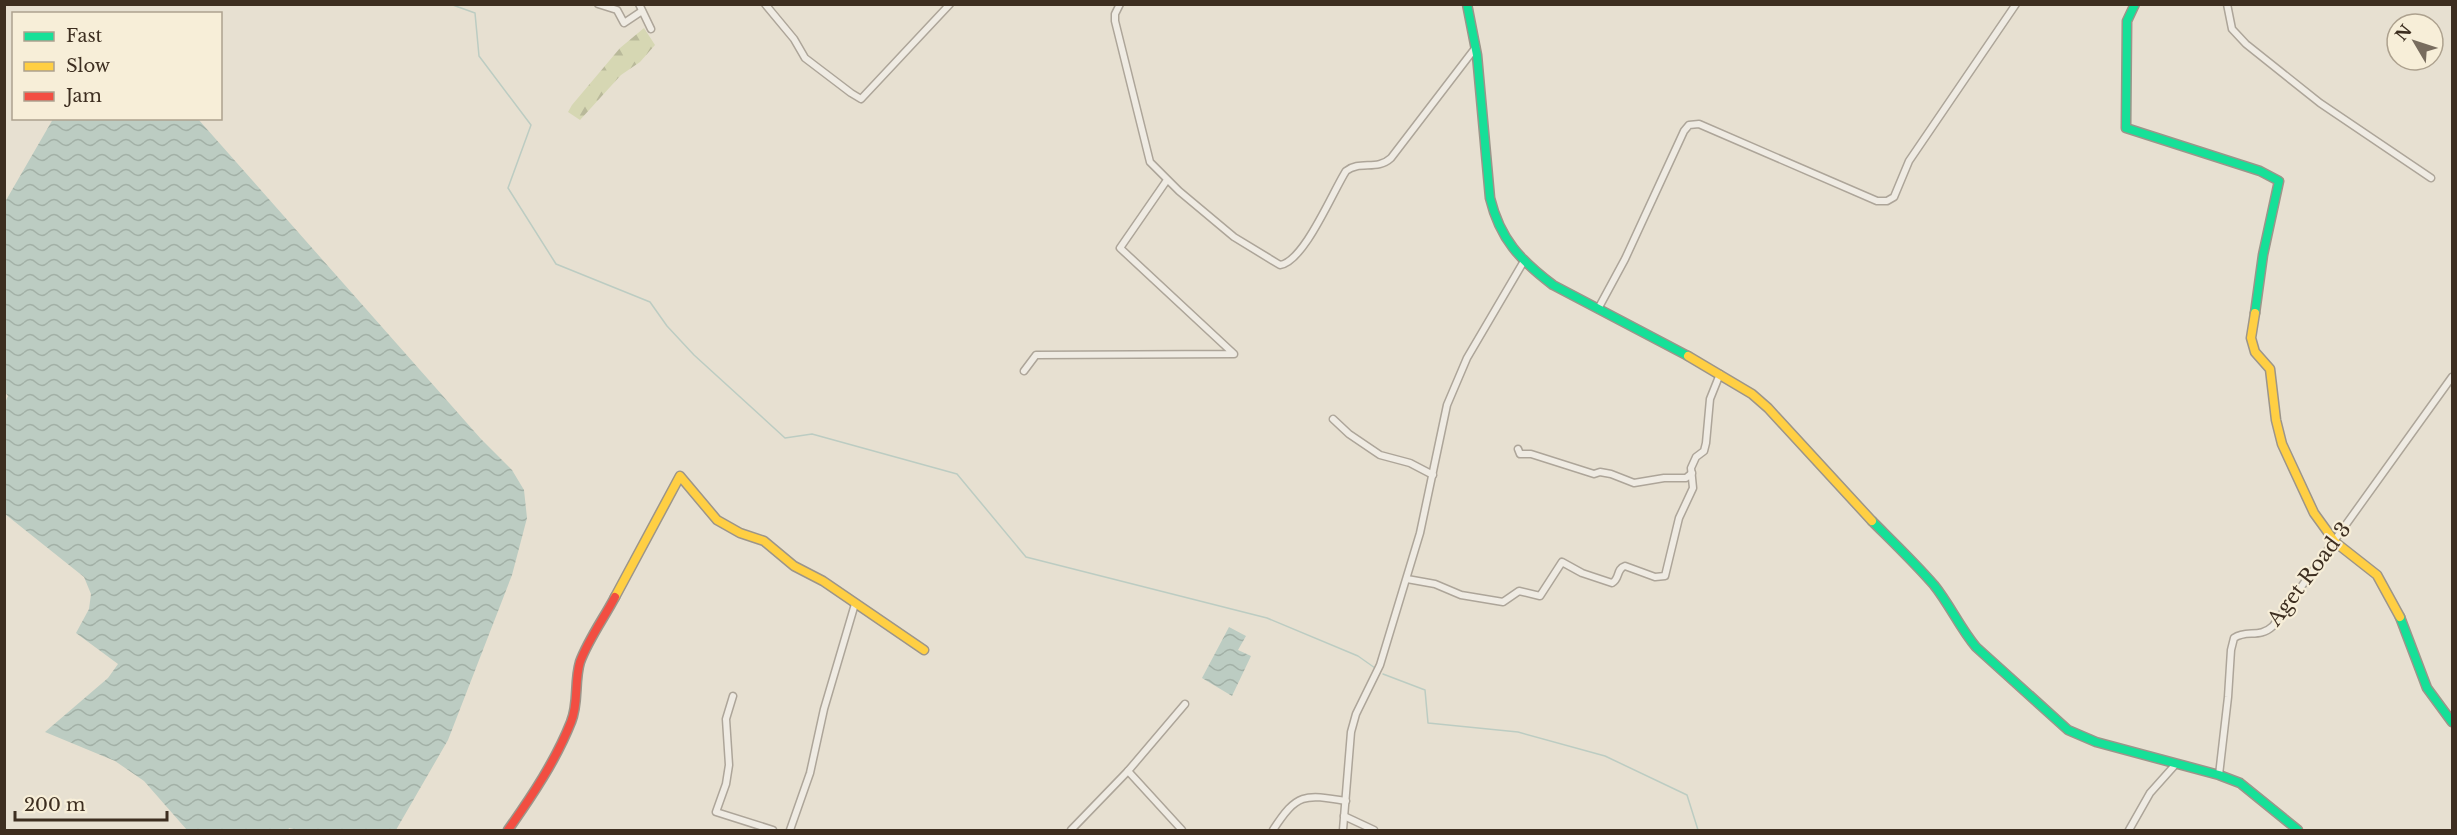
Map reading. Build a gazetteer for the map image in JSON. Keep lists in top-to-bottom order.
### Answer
{
  "streets": {
    "street": ["Aget Road 3"]
  },
  "legend": ["Fast", "Slow", "Jam"],
  "scale_bar": "200 m",
  "north": "top left"
}
